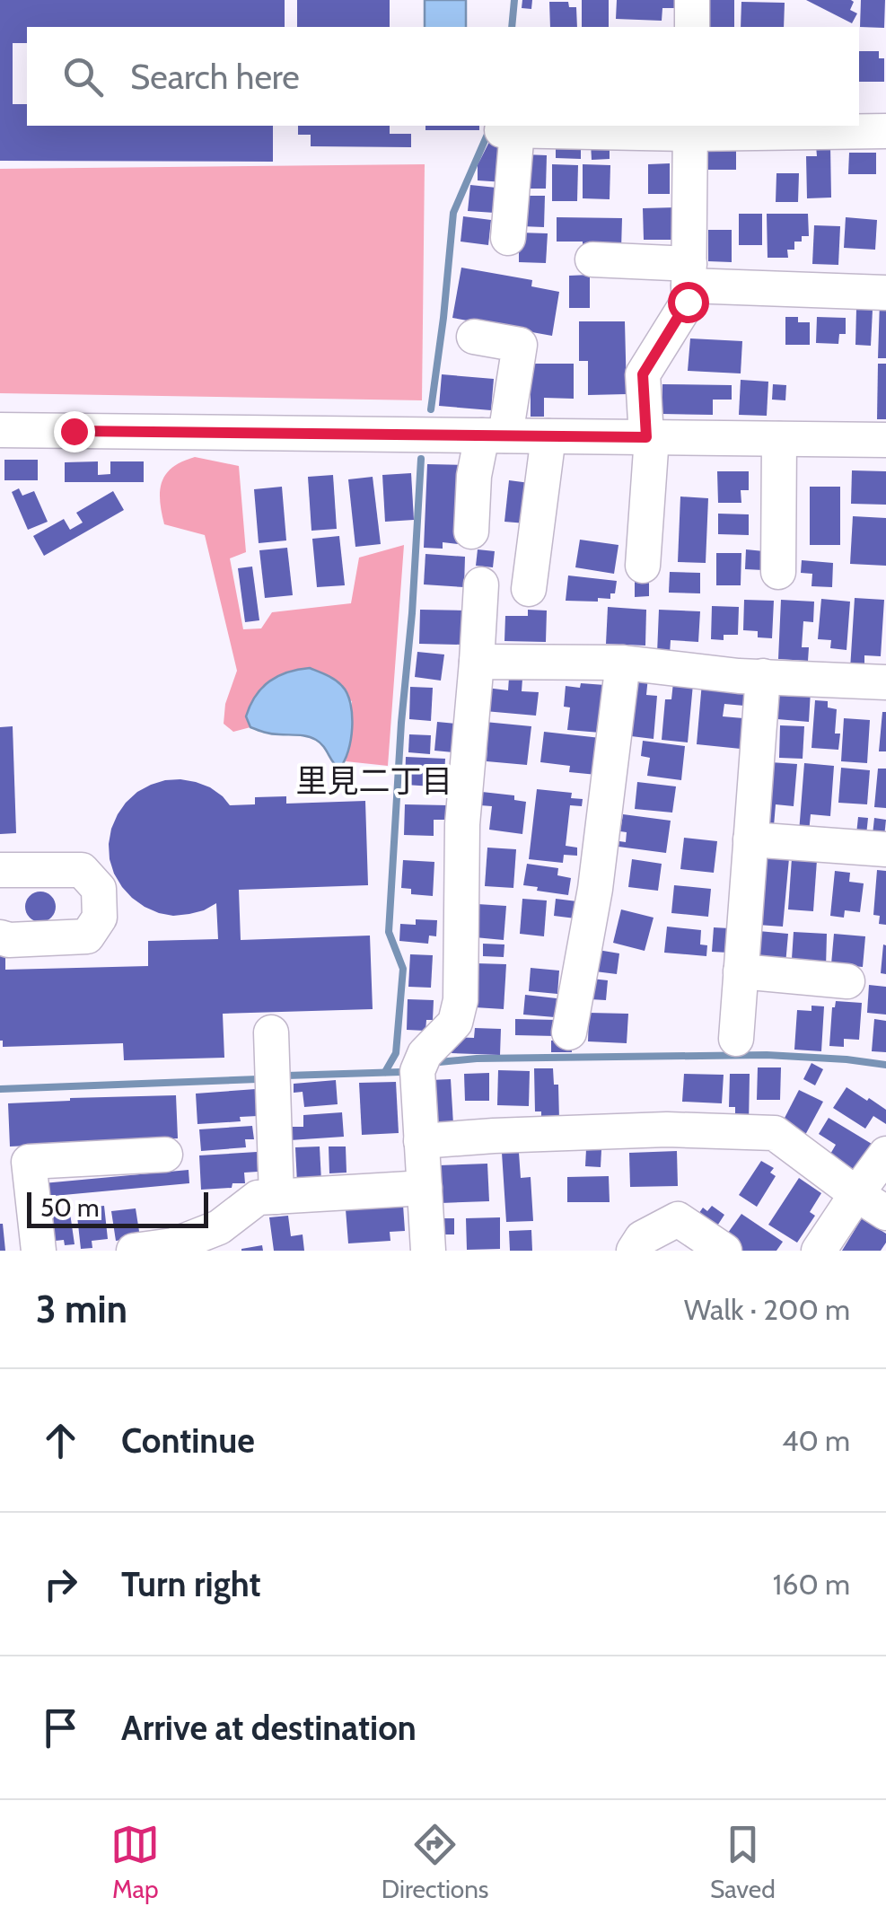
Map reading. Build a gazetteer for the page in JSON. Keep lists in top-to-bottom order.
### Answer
{
  "districts": ["里見二丁目"],
  "scale_bar": "50 m",
  "page": {
    "search": "Search here",
    "scale": "50 m",
    "heading": ["3 min", "Walk · 200 m"],
    "list": [
      ["Continue", "40 m"],
      ["Turn right", "160 m"],
      "Arrive at destination"
    ],
    "nav": ["Map", "Directions", "Saved"]
  }
}
